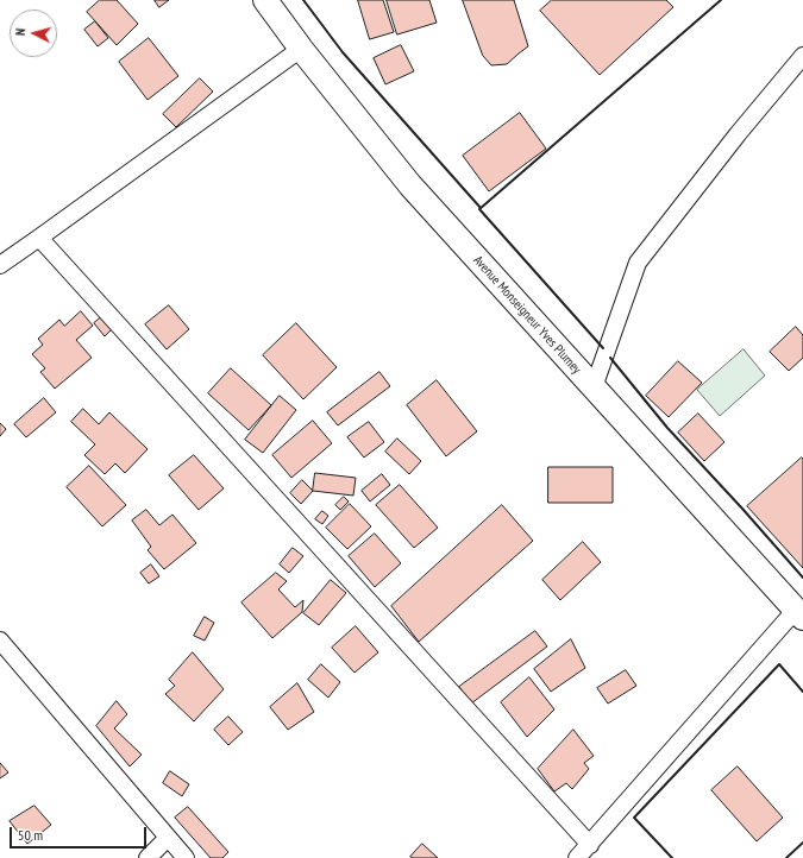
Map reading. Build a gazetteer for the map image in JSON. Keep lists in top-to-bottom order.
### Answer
{
  "streets": {
    "main road": ["Avenue Monseigneur Yves Plumey"]
  },
  "scale_bar": "50 m",
  "north": "left"
}
